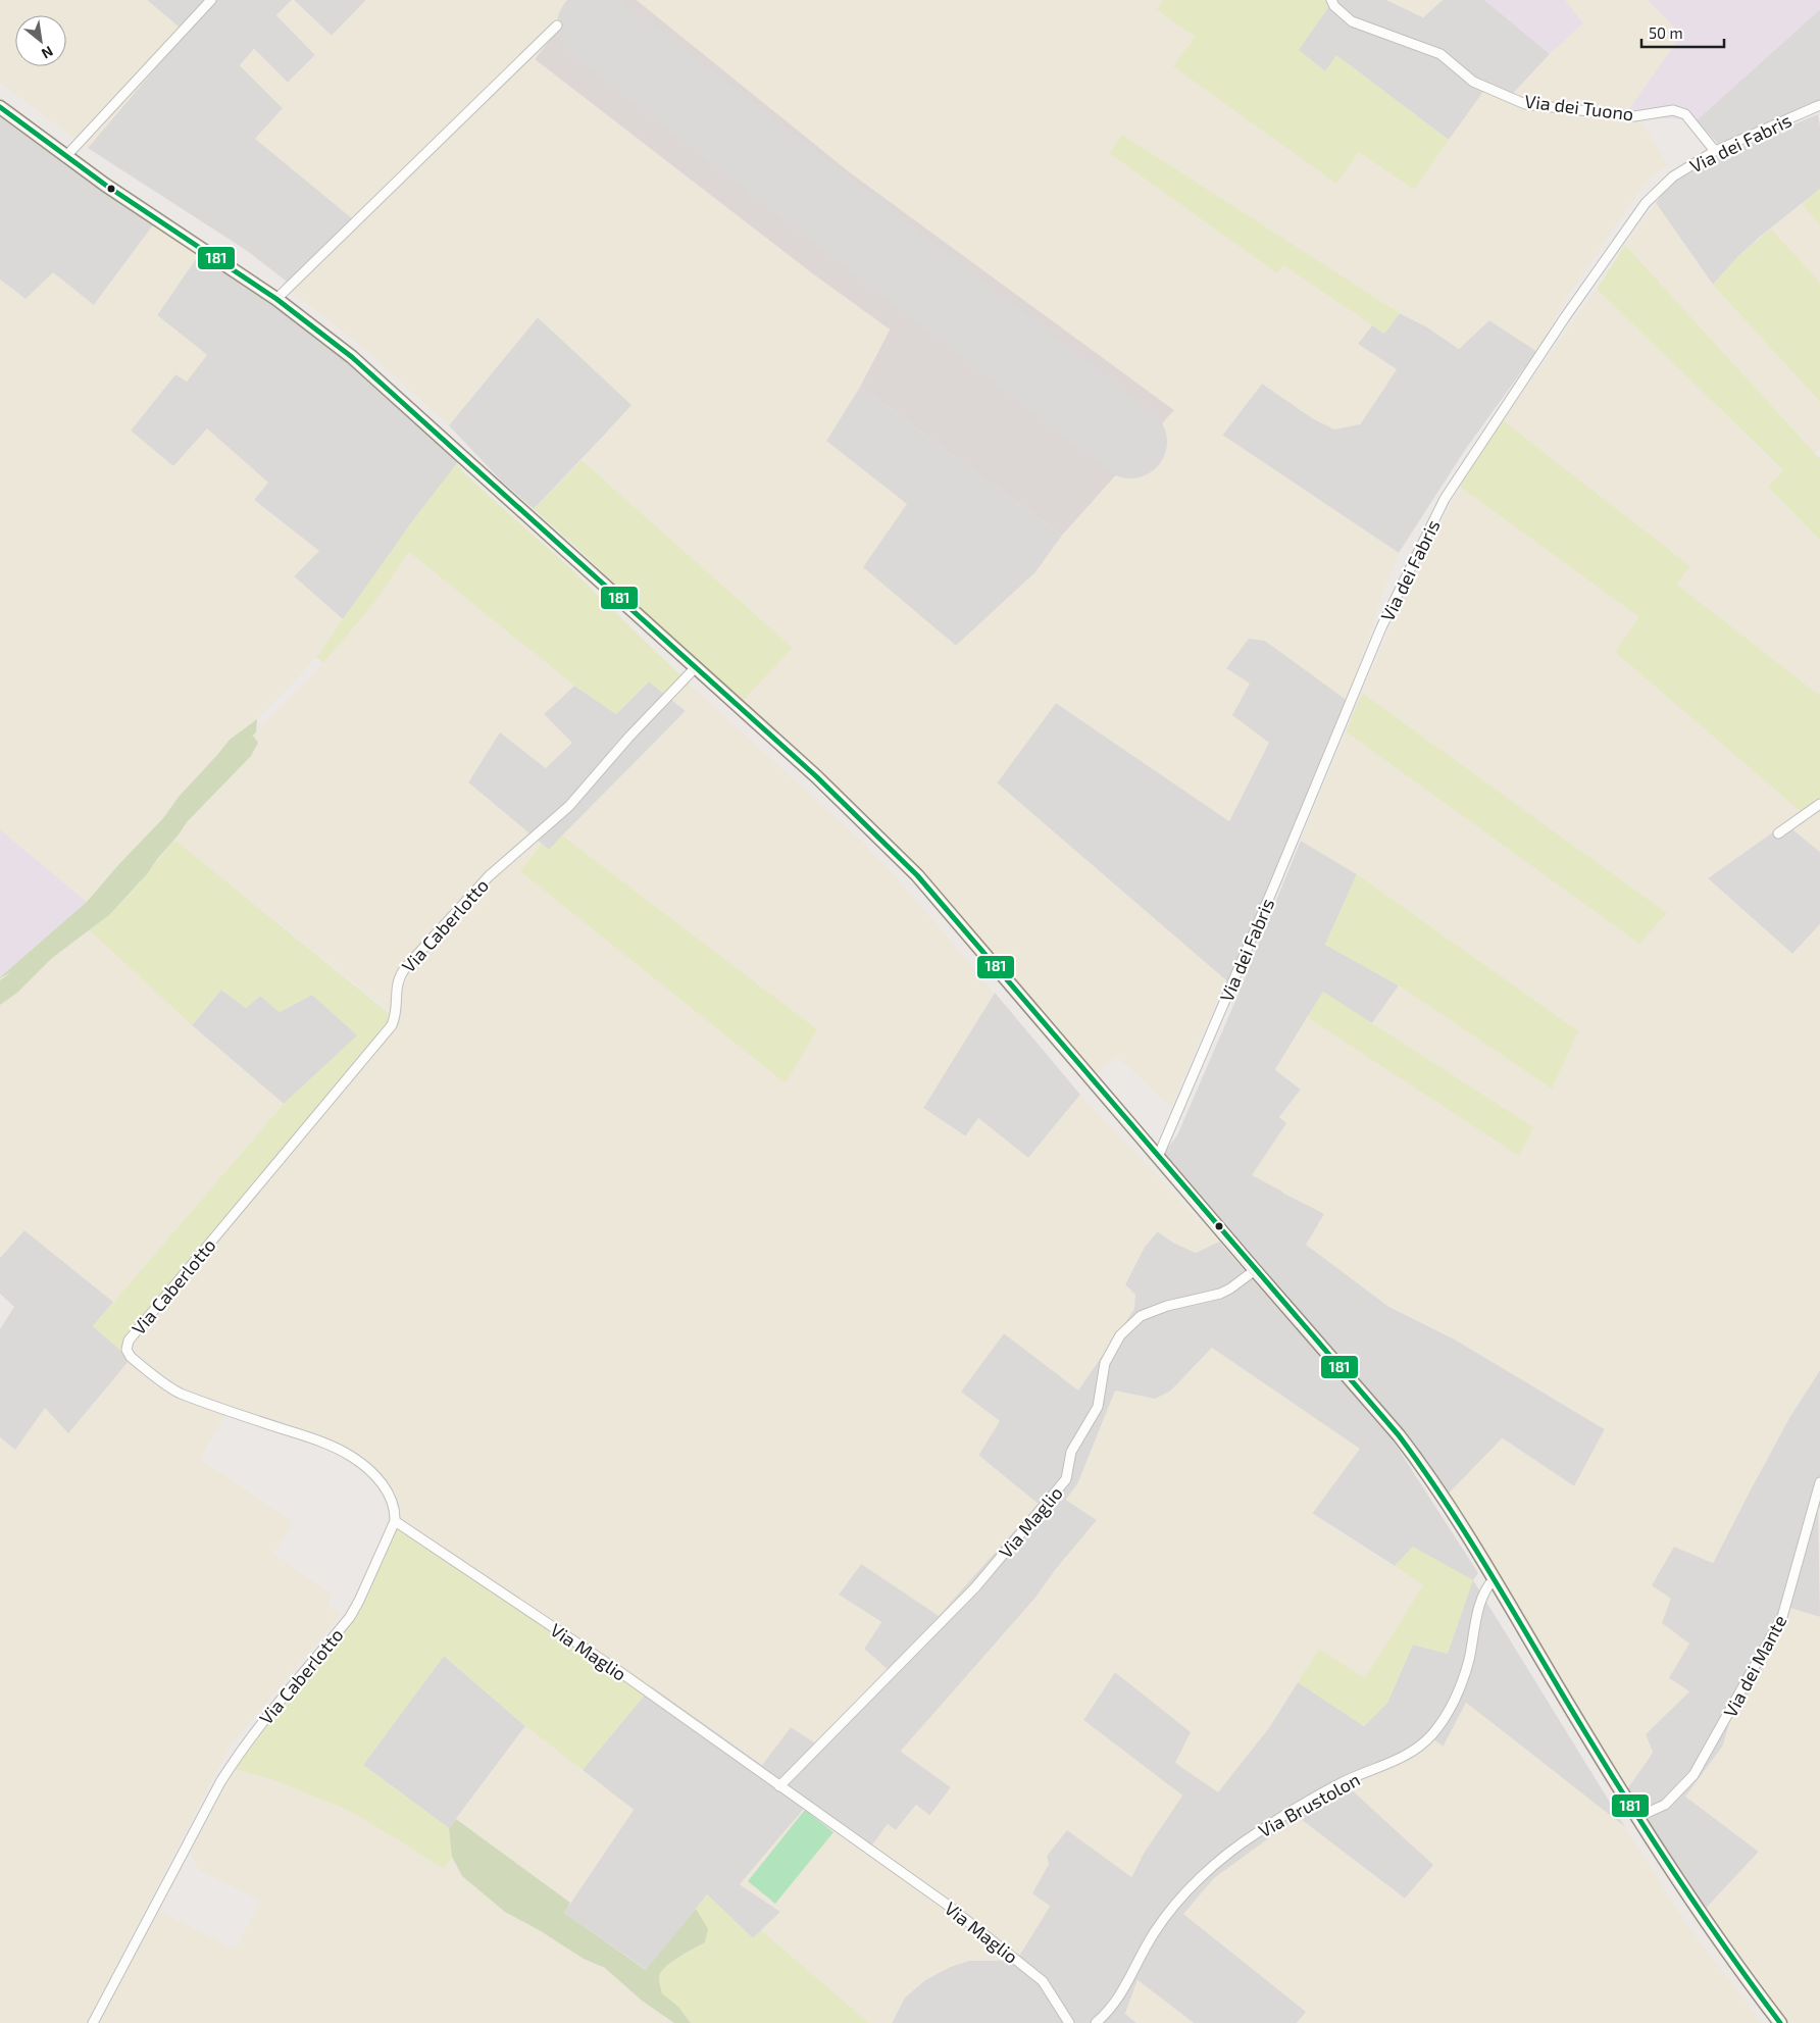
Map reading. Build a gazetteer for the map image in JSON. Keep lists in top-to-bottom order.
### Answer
{
  "streets": {
    "street": [
      "Via dei Tuono",
      "Via dei Fabris",
      "Via Caberlotto",
      "Via Maglio",
      "Via dei Mante",
      "Via Brustolon"
    ]
  },
  "crossings": [
    ["Via dei Tuono", "Via dei Fabris"],
    ["Via Caberlotto", "Via Maglio"]
  ],
  "lines": ["transit line 181"],
  "scale_bar": "50 m",
  "north": "bottom right"
}
